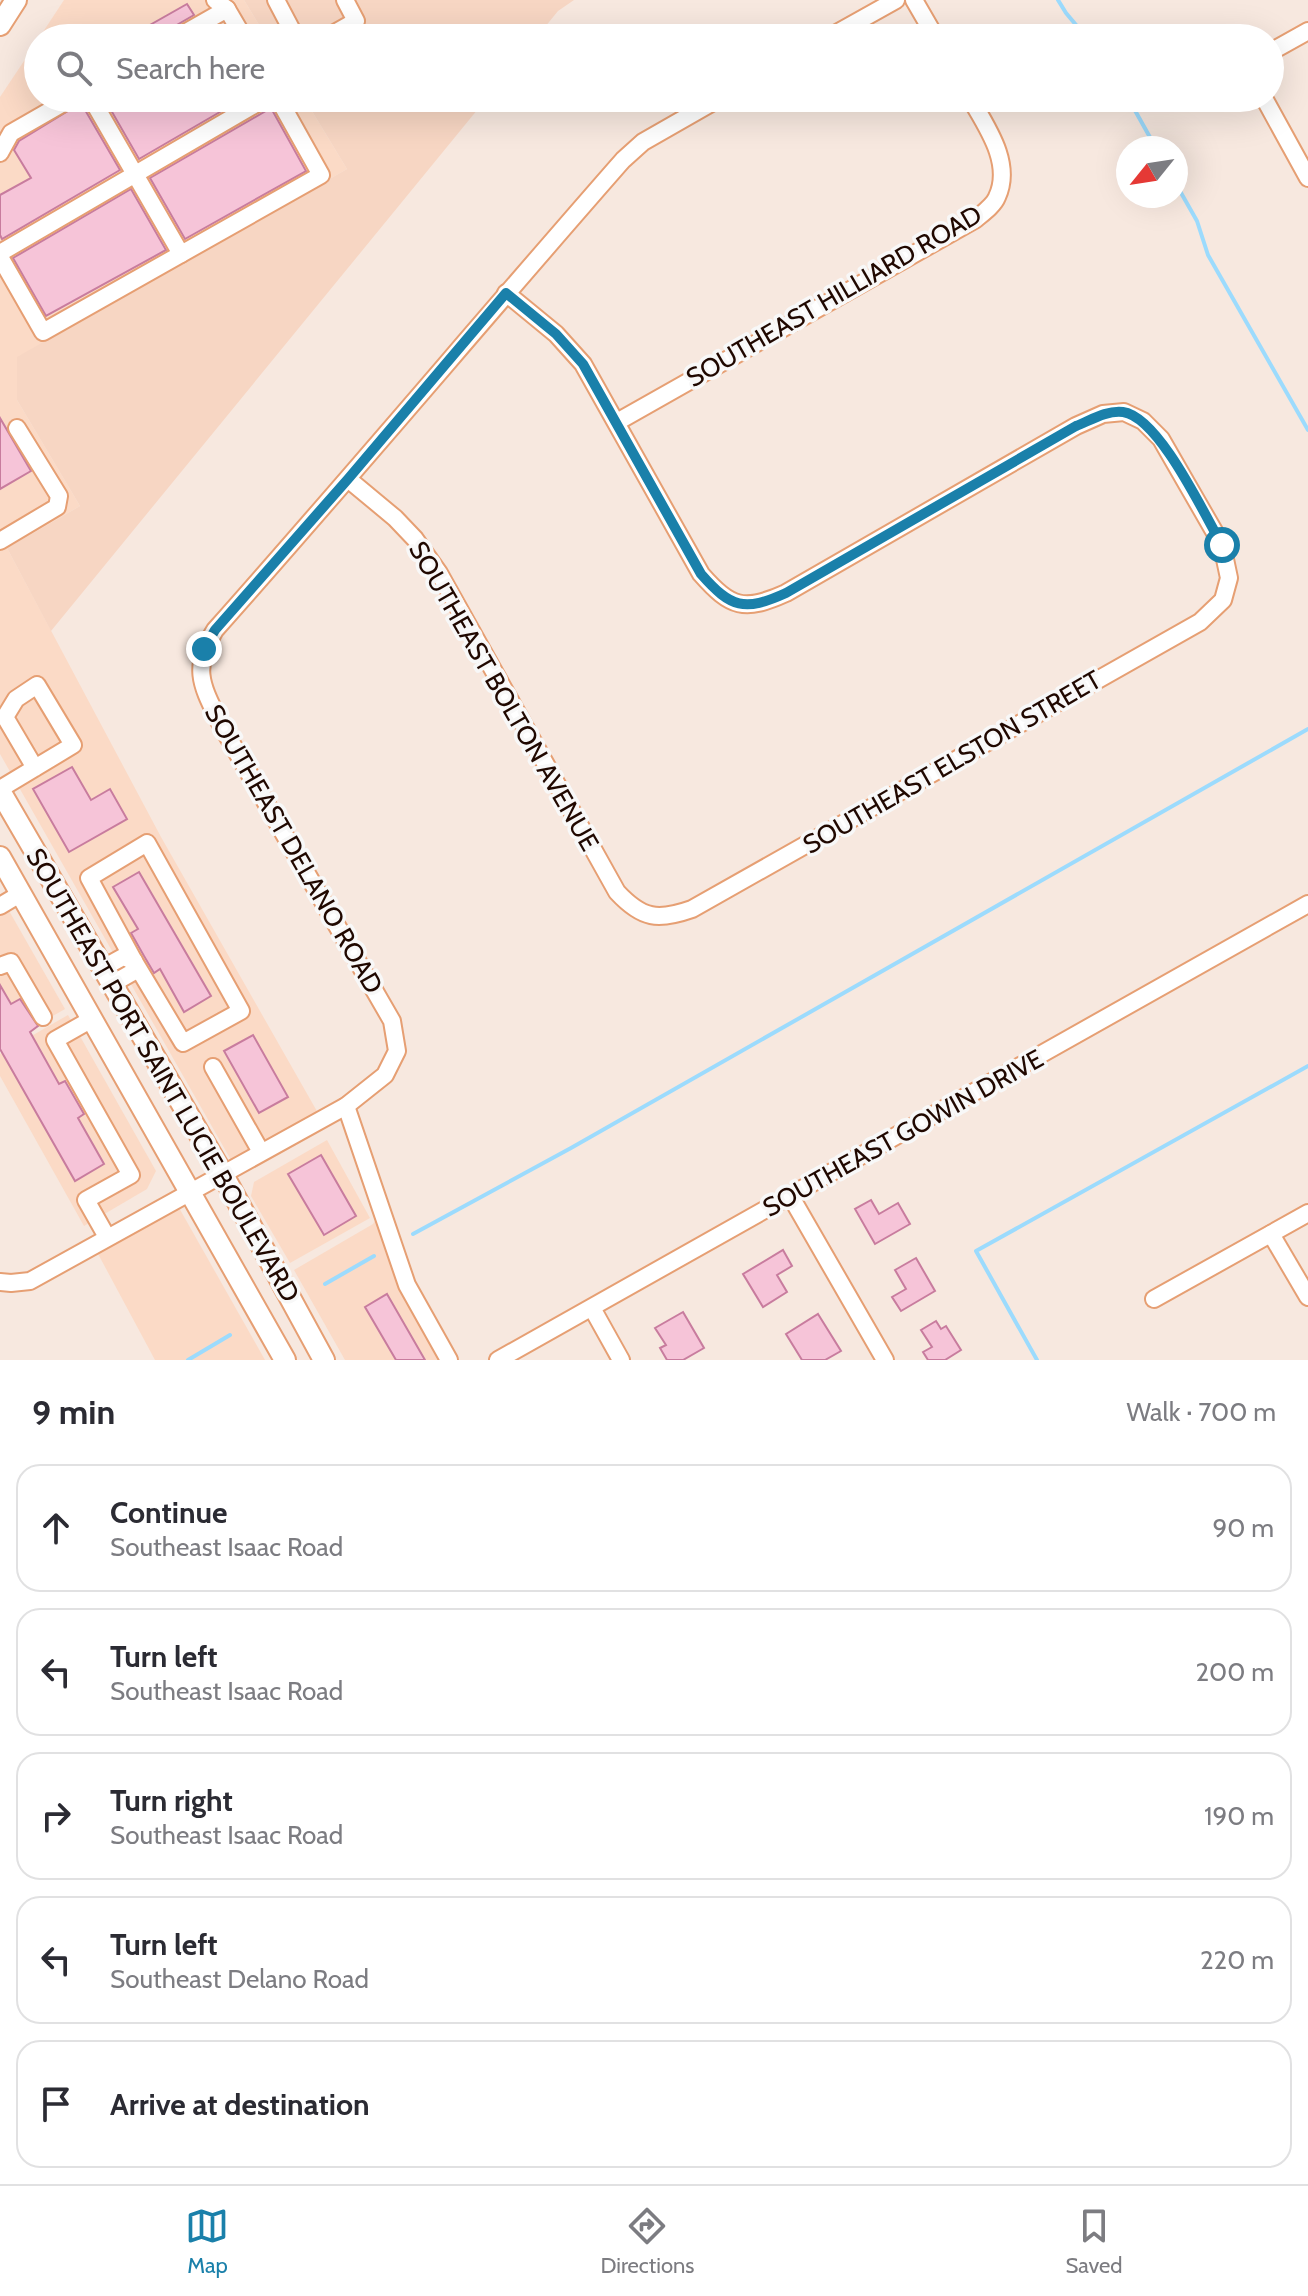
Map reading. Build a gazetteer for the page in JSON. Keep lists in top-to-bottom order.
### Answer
{
  "streets": {
    "main road": ["SOUTHEAST PORT SAINT LUCIE BOULEVARD"],
    "street": [
      "SOUTHEAST HILLIARD ROAD",
      "SOUTHEAST BOLTON AVENUE",
      "SOUTHEAST ELSTON STREET",
      "SOUTHEAST DELANO ROAD",
      "SOUTHEAST GOWIN DRIVE"
    ]
  },
  "crossings": [
    ["SOUTHEAST HILLIARD ROAD", "SOUTHEAST ELSTON STREET"],
    ["SOUTHEAST BOLTON AVENUE", "SOUTHEAST ELSTON STREET"],
    ["SOUTHEAST BOLTON AVENUE", "SOUTHEAST DELANO ROAD"],
    ["SOUTHEAST DELANO ROAD", "SOUTHEAST PORT SAINT LUCIE BOULEVARD"]
  ],
  "north": "bottom left",
  "page": {
    "search": "Search here",
    "heading": ["9 min", "Walk · 700 m"],
    "list": [
      ["Continue", "Southeast Isaac Road", "90 m"],
      ["Turn left", "Southeast Isaac Road", "200 m"],
      ["Turn right", "Southeast Isaac Road", "190 m"],
      ["Turn left", "Southeast Delano Road", "220 m"],
      "Arrive at destination"
    ],
    "nav": ["Map", "Directions", "Saved"]
  }
}
